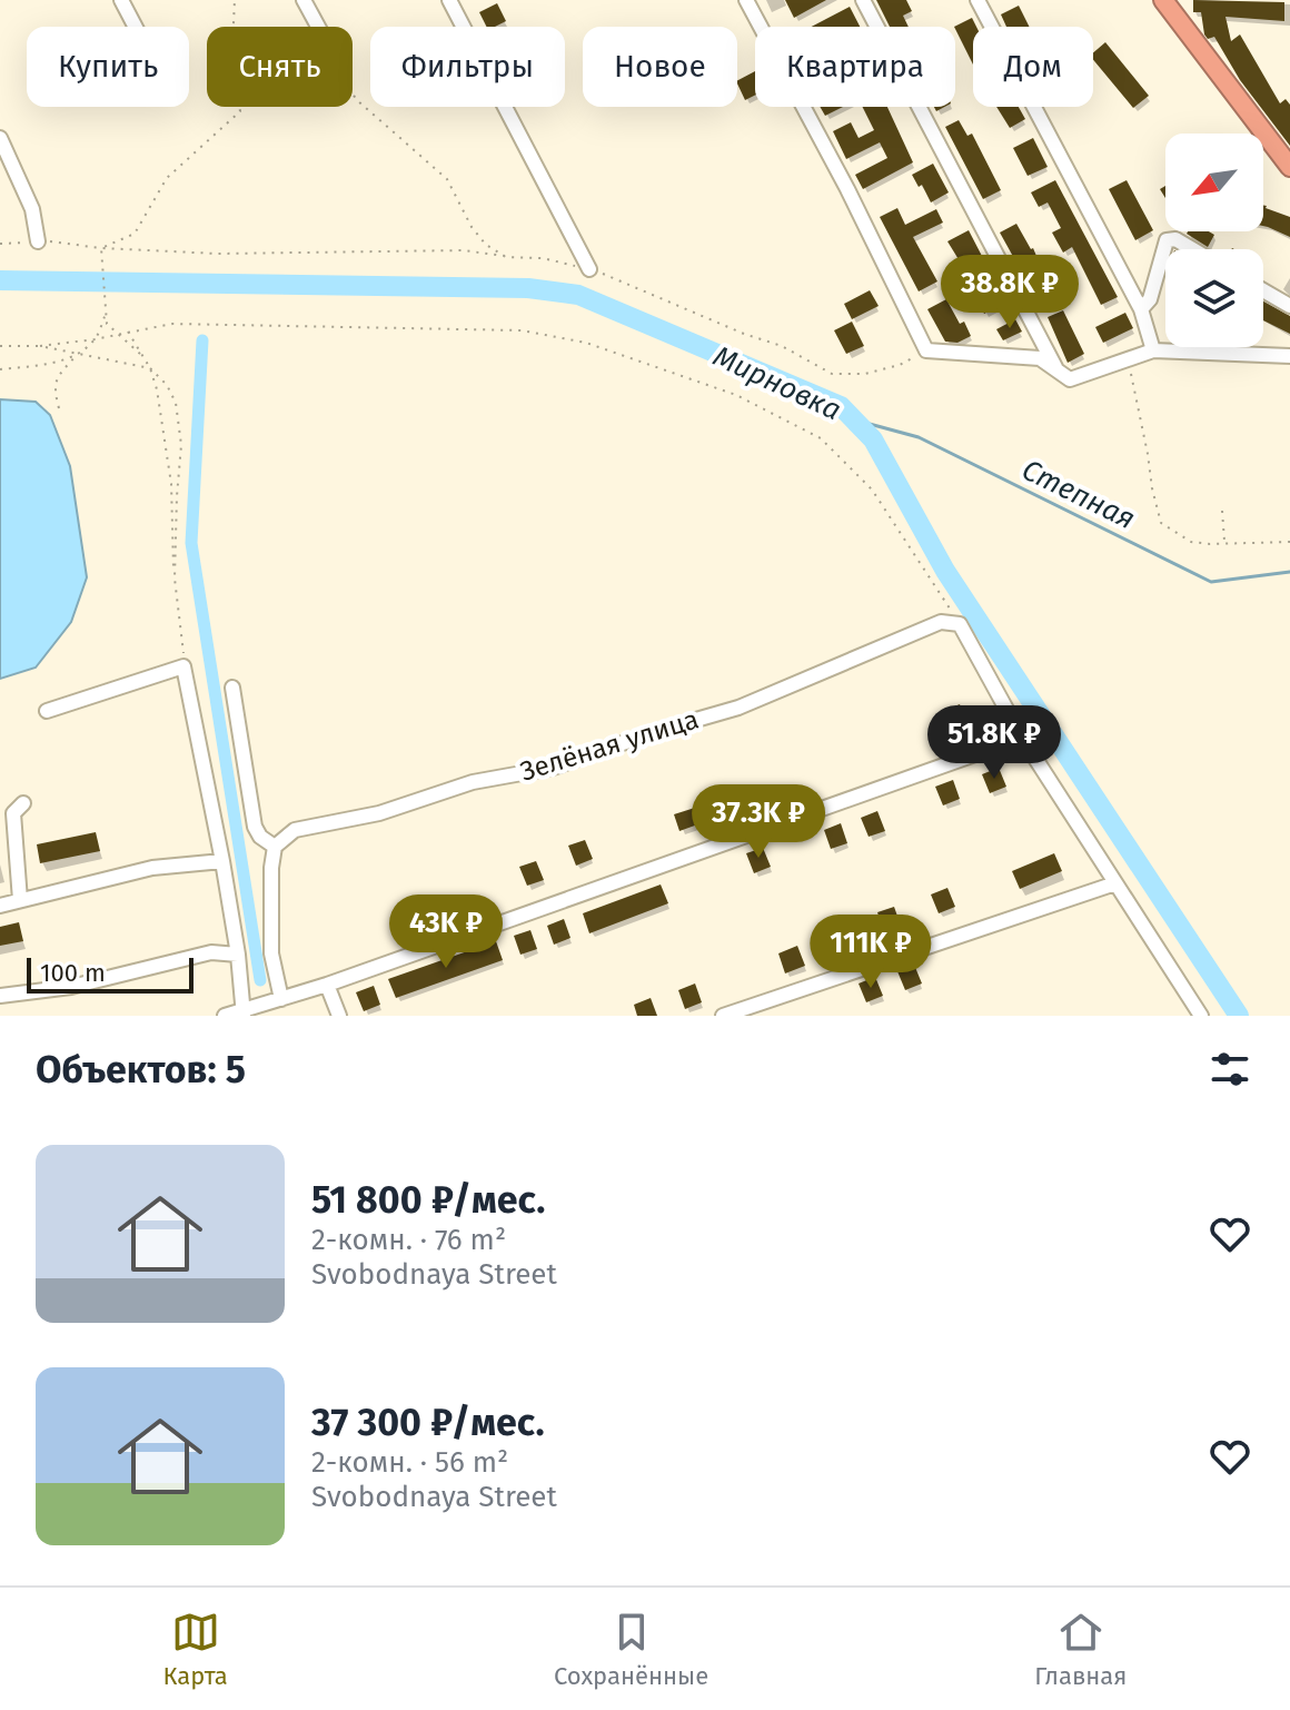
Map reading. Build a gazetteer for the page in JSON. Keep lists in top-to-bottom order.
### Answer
{
  "streets": {
    "street": ["Зелёная улица"]
  },
  "water": ["Мирновка", "Степная"],
  "scale_bar": "100 m",
  "north": "bottom left",
  "page": {
    "chip": [
      "Купить",
      "Снять",
      "Фильтры",
      "Новое",
      "Квартира",
      "Дом"
    ],
    "price": [
      "38.8K ₽",
      "51.8K ₽",
      "37.3K ₽",
      "43K ₽",
      "111K ₽"
    ],
    "scale": "100 m",
    "heading": "Объектов: 5",
    "list": [
      {
        "name": "51 800 ₽/мес.",
        "note": "2-комн. · 76 m² · Svobodnaya Street"
      },
      {
        "name": "37 300 ₽/мес.",
        "note": "2-комн. · 56 m² · Svobodnaya Street"
      }
    ],
    "tabs": ["Карта", "Сохранённые", "Главная"]
  }
}
